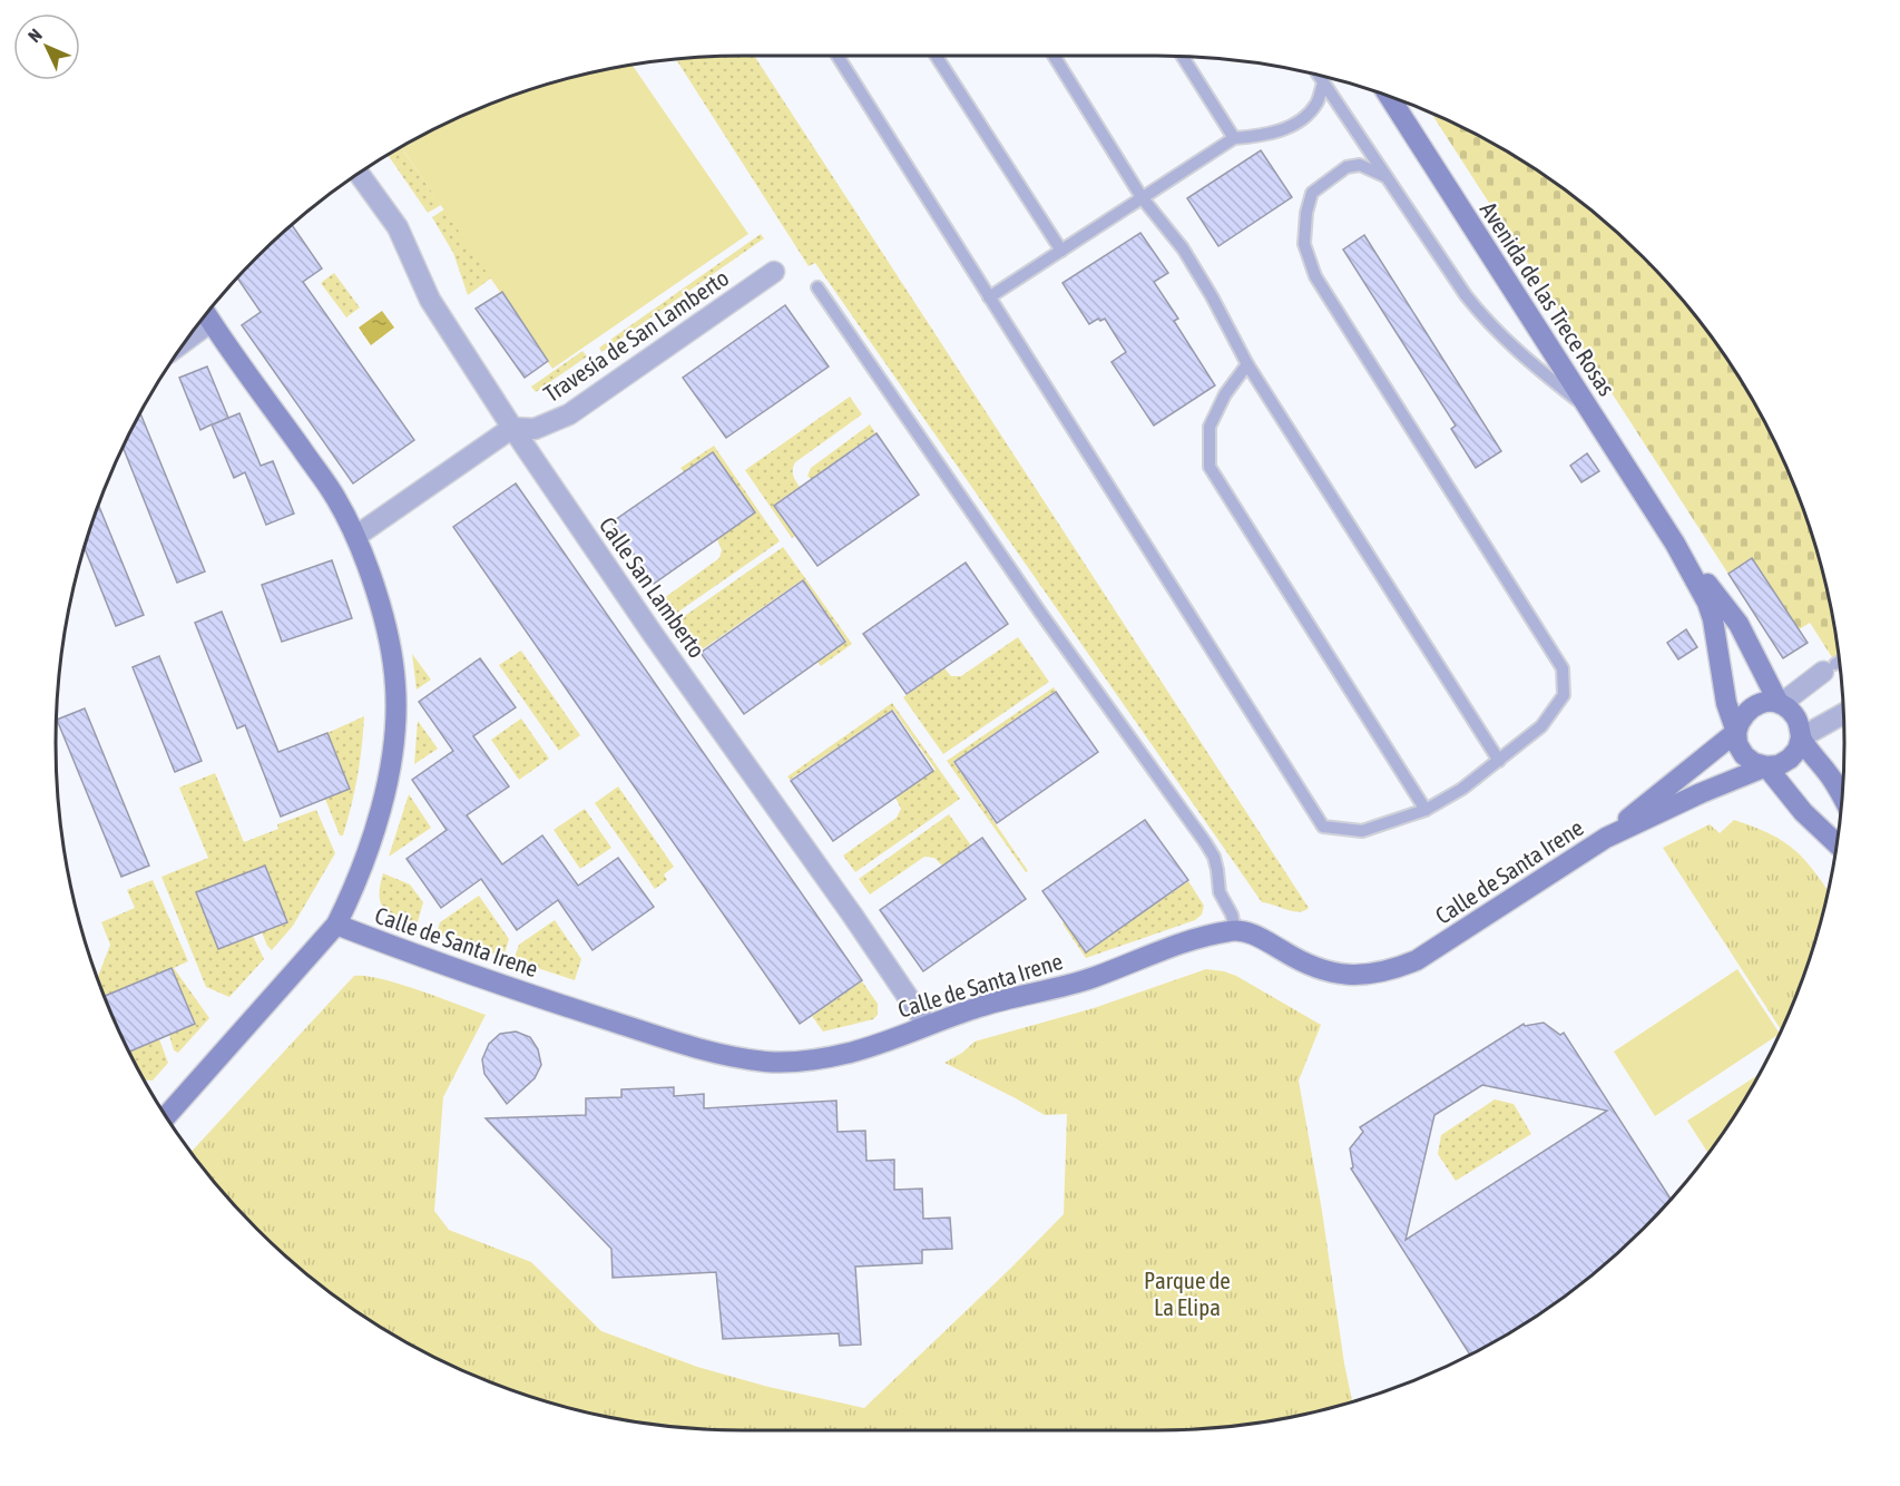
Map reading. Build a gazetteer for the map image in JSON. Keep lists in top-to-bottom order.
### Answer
{
  "streets": {
    "street": [
      "Avenida de las Trece Rosas",
      "Travesía de San Lamberto",
      "Calle San Lamberto",
      "Calle de Santa Irene"
    ]
  },
  "crossings": [
    ["Avenida de las Trece Rosas", "Calle de Santa Irene"],
    ["Travesía de San Lamberto", "Calle San Lamberto"],
    ["Calle San Lamberto", "Calle de Santa Irene"]
  ],
  "parks": ["Parque de La Elipa"],
  "north": "top left"
}
